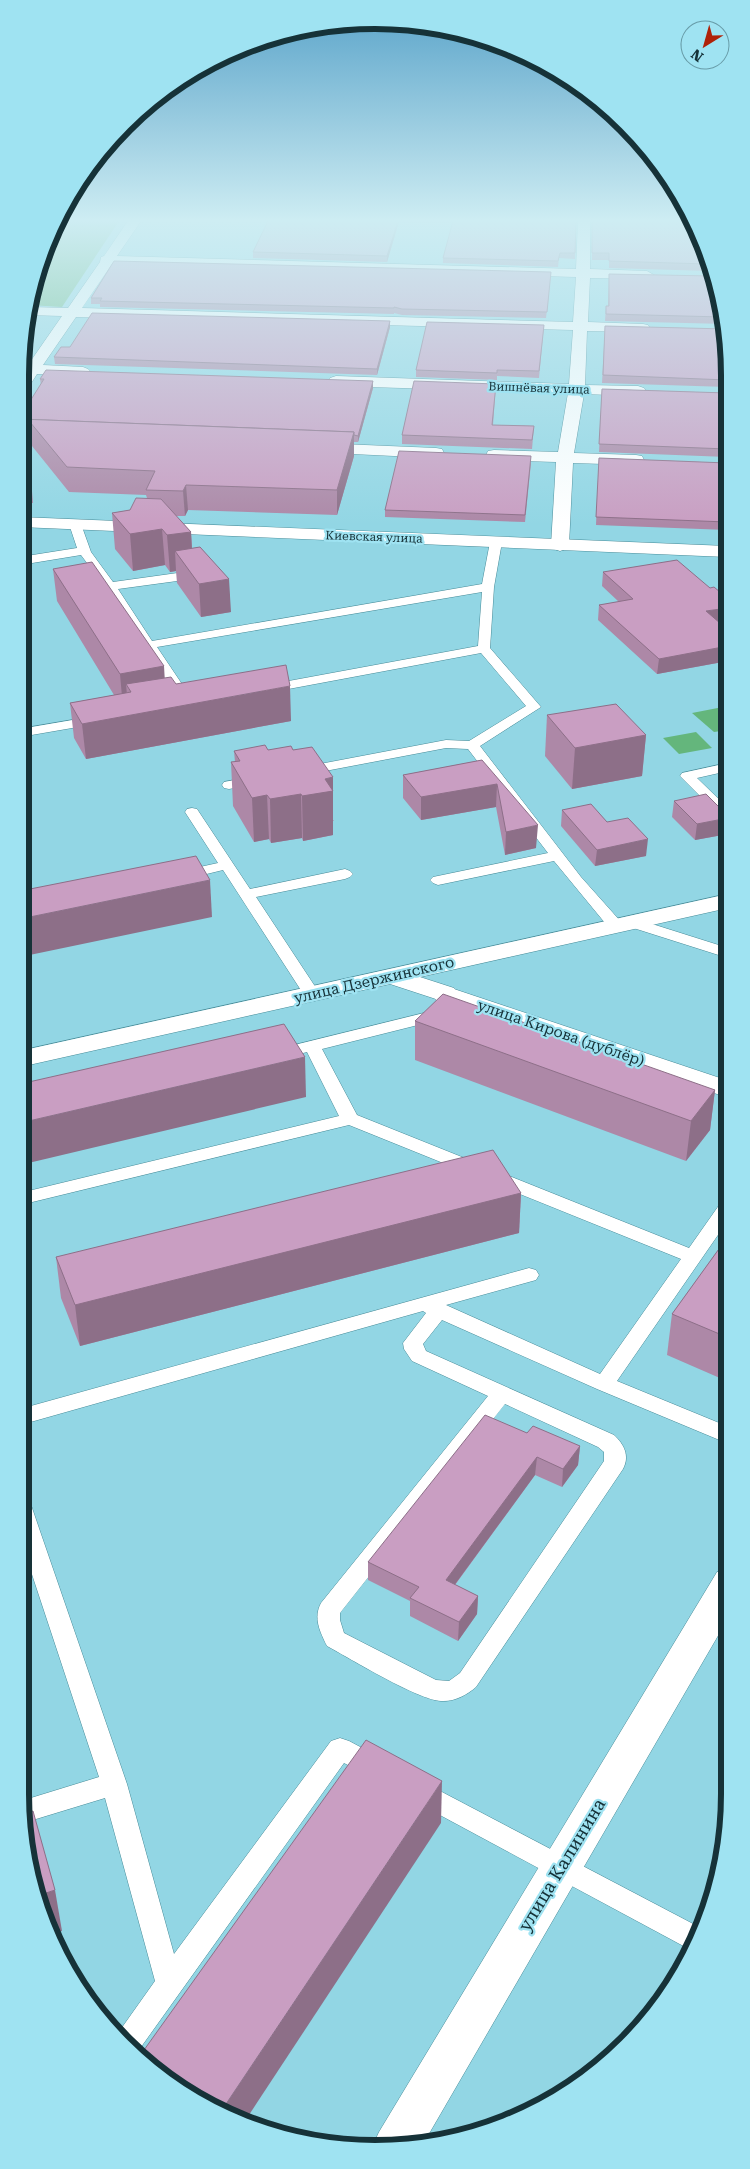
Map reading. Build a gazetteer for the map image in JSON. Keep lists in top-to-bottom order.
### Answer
{
  "streets": {
    "street": [
      "Вишнёвая улица",
      "Киевская улица",
      "улица Дзержинского",
      "улица Кирова (дублёр)",
      "улица Калинина"
    ]
  },
  "crossings": [
    ["улица Дзержинского", "улица Кирова (дублёр)"]
  ],
  "north": "bottom left"
}
